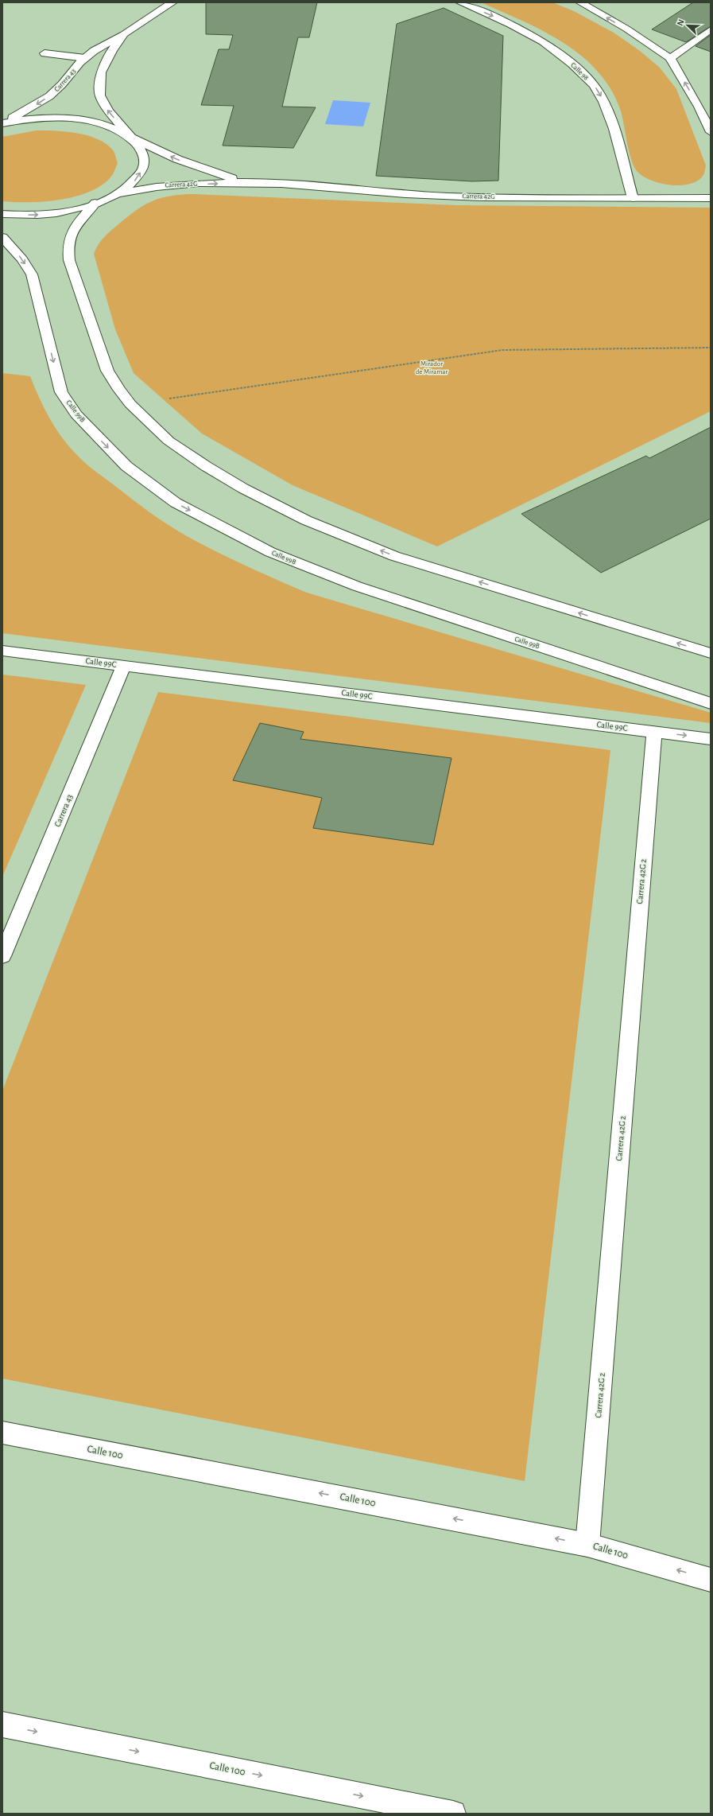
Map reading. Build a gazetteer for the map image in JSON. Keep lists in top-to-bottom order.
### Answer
{
  "streets": {
    "street": [
      "Calle 98",
      "Carrera 43",
      "Carrera 42G",
      "Calle 99B",
      "Calle 99C",
      "Carrera 42G 2",
      "Calle 100"
    ]
  },
  "crossings": [
    ["Calle 98", "Carrera 42G"],
    ["Carrera 43", "Carrera 42G"],
    ["Carrera 43", "Calle 99C"],
    ["Calle 99C", "Carrera 42G 2"],
    ["Carrera 42G 2", "Calle 100"]
  ],
  "parks": ["Mirador de Miramar"],
  "north": "top left"
}
